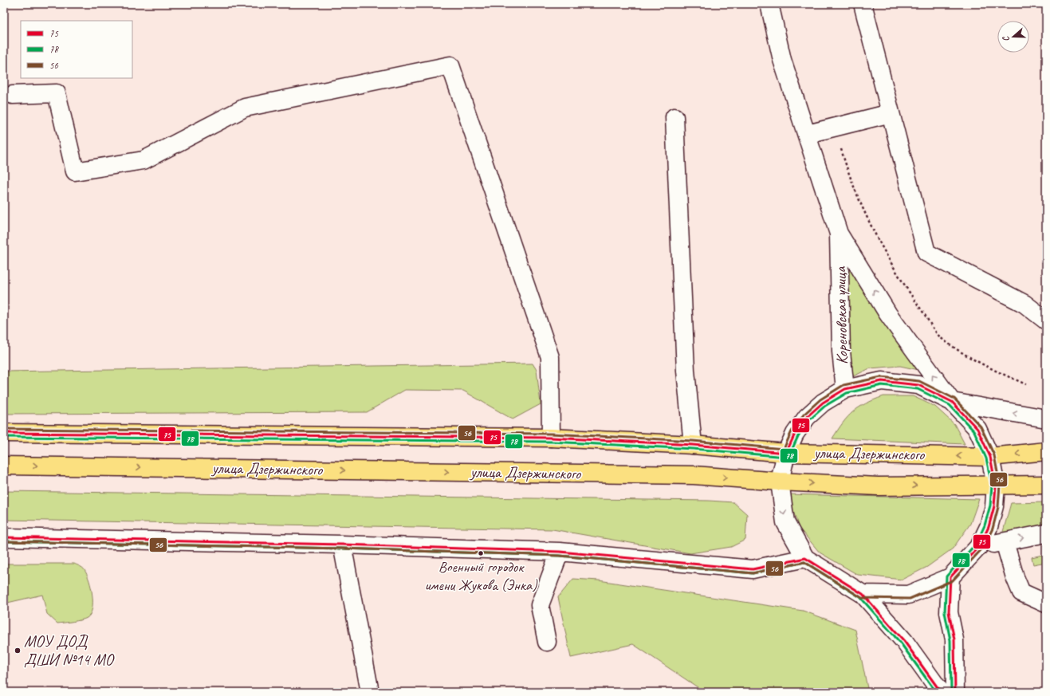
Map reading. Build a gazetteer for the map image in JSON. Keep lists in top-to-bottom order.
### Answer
{
  "streets": {
    "main road": ["улица Дзержинского"],
    "street": ["Кореновская улица"]
  },
  "crossings": [
    ["Кореновская улица", "улица Дзержинского"]
  ],
  "places": ["Военный городок имени Жукова (Энка)", "МОУ ДОД ДШИ №14 МО"],
  "lines": ["transit line 56", "transit line 75", "transit line 78"],
  "legend": ["75", "78", "56"],
  "north": "left"
}
